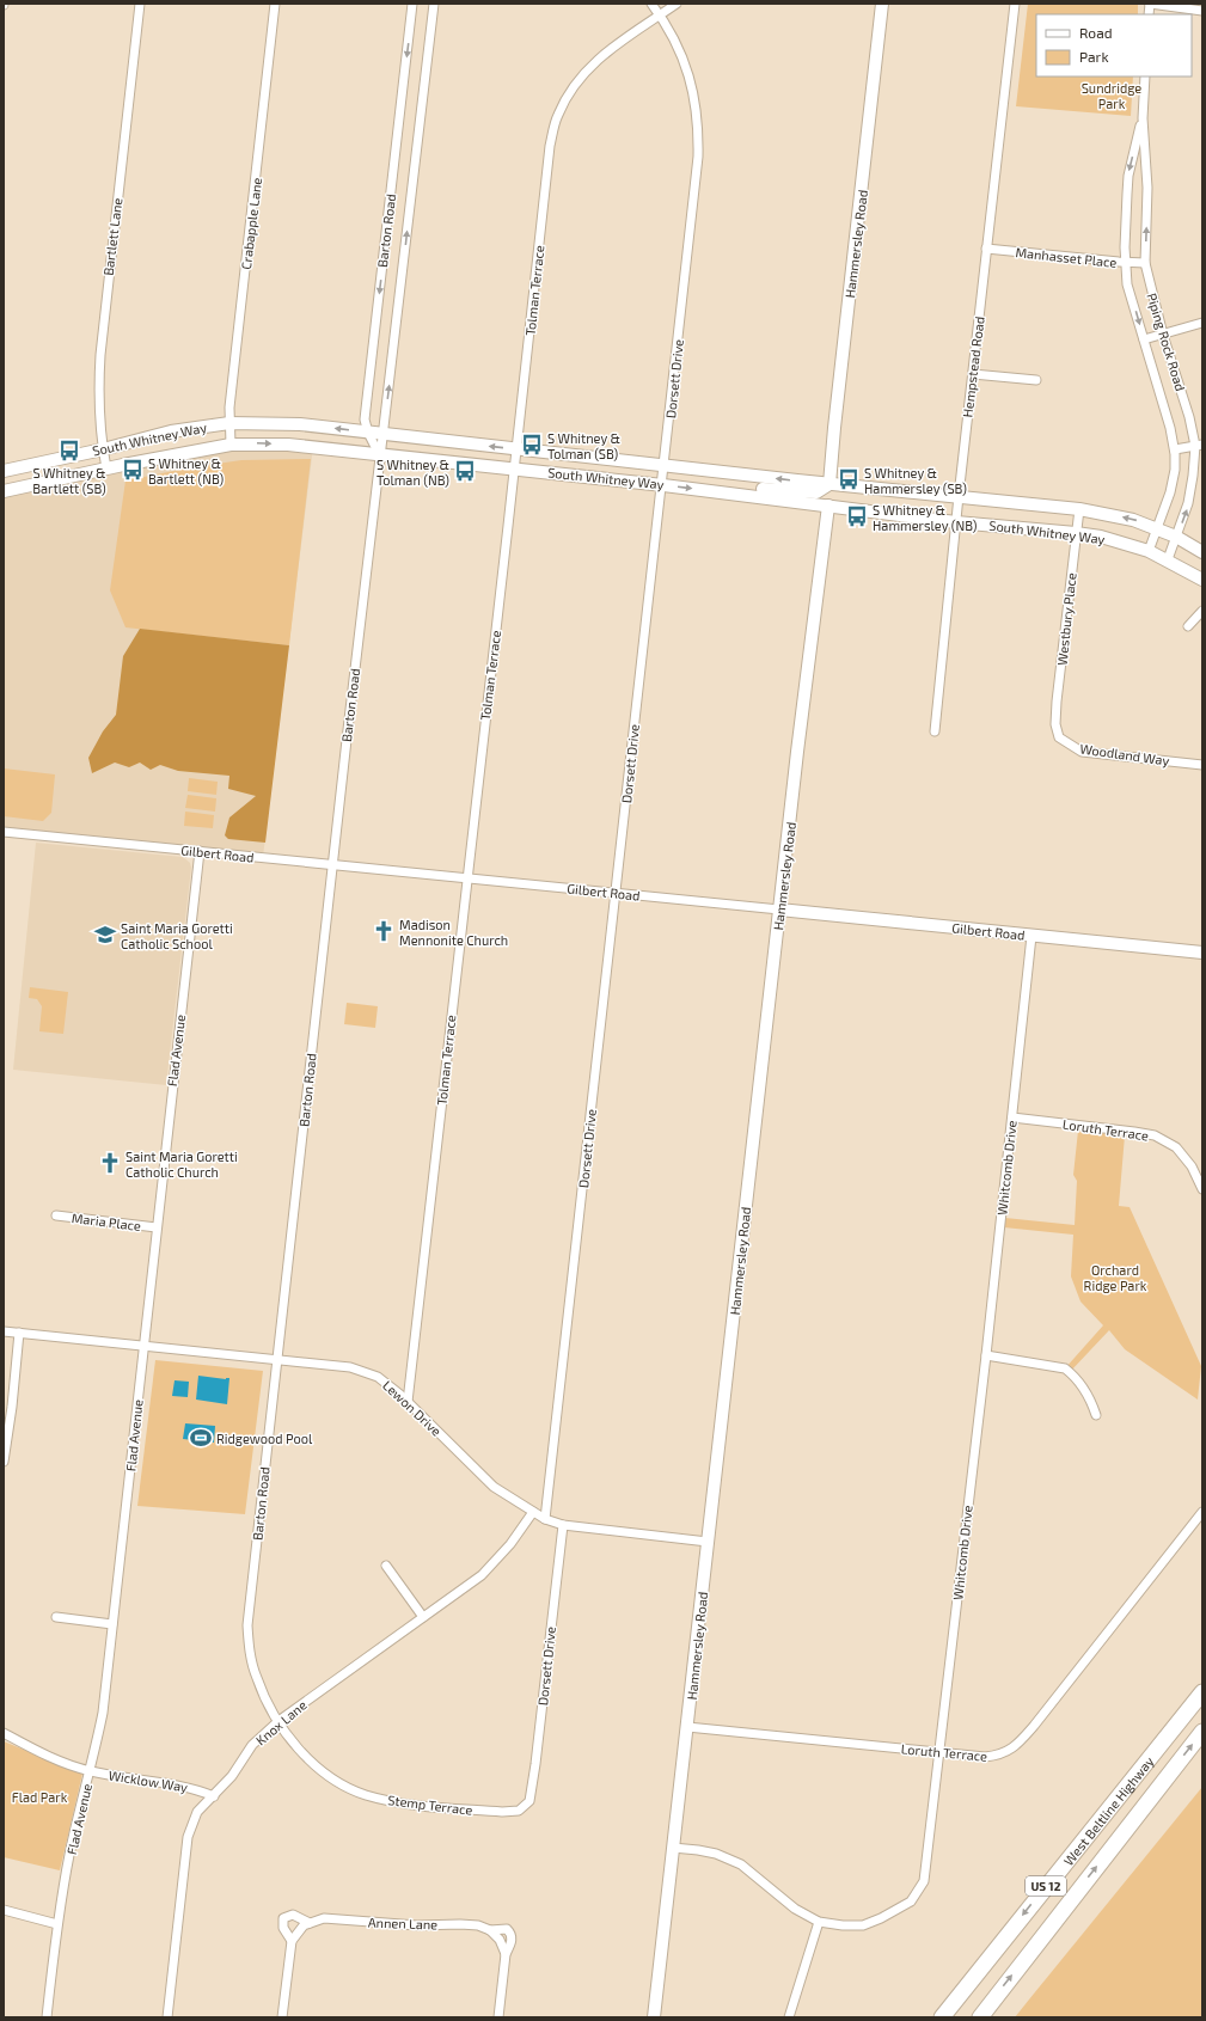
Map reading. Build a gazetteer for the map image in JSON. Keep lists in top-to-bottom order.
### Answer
{
  "streets": {
    "highway": ["West Beltline Highway", "US 12"],
    "main road": ["Hammersley Road", "South Whitney Way", "Gilbert Road"],
    "street": [
      "Crabapple Lane",
      "Barton Road",
      "Bartlett Lane",
      "Manhasset Place",
      "Tolman Terrace",
      "Piping Rock Road",
      "Hempstead Road",
      "Dorsett Drive",
      "Westbury Place",
      "Woodland Way",
      "Flad Avenue",
      "Loruth Terrace",
      "Whitcomb Drive",
      "Maria Place",
      "Lewon Drive",
      "Knox Lane",
      "Wicklow Way",
      "Stemp Terrace",
      "Annen Lane"
    ]
  },
  "crossings": [
    ["Crabapple Lane", "South Whitney Way"],
    ["Barton Road", "South Whitney Way"],
    ["Barton Road", "Gilbert Road"],
    ["Barton Road", "Lewon Drive"],
    ["Barton Road", "Knox Lane"],
    ["Barton Road", "Stemp Terrace"],
    ["Bartlett Lane", "South Whitney Way"],
    ["Hammersley Road", "South Whitney Way"],
    ["Hammersley Road", "Gilbert Road"],
    ["Hammersley Road", "Loruth Terrace"],
    ["Hammersley Road", "Whitcomb Drive"],
    ["Hammersley Road", "Lewon Drive"],
    ["Manhasset Place", "Piping Rock Road"],
    ["Manhasset Place", "Hempstead Road"],
    ["Tolman Terrace", "Dorsett Drive"],
    ["Tolman Terrace", "South Whitney Way"],
    ["Tolman Terrace", "Gilbert Road"],
    ["Tolman Terrace", "Lewon Drive"],
    ["Piping Rock Road", "South Whitney Way"],
    ["Hempstead Road", "South Whitney Way"],
    ["Dorsett Drive", "South Whitney Way"],
    ["Dorsett Drive", "Gilbert Road"],
    ["Dorsett Drive", "Lewon Drive"],
    ["Dorsett Drive", "Stemp Terrace"],
    ["South Whitney Way", "Westbury Place"],
    ["Westbury Place", "Woodland Way"],
    ["Gilbert Road", "Flad Avenue"],
    ["Gilbert Road", "Whitcomb Drive"],
    ["Flad Avenue", "Maria Place"],
    ["Flad Avenue", "Lewon Drive"],
    ["Flad Avenue", "Wicklow Way"],
    ["Loruth Terrace", "Whitcomb Drive"],
    ["Lewon Drive", "Knox Lane"],
    ["Knox Lane", "Wicklow Way"],
    ["Knox Lane", "Stemp Terrace"]
  ],
  "parks": ["Sundridge Park", "Orchard Ridge Park", "Flad Park"],
  "places": {
    "bus stop": [
      "S Whitney & Tolman (SB)",
      "S Whitney & Bartlett (SB)",
      "S Whitney & Bartlett (NB)",
      "S Whitney & Tolman (NB)",
      "S Whitney & Hammersley (SB)",
      "S Whitney & Hammersley (NB)"
    ],
    "church": ["Madison Mennonite Church", "Saint Maria Goretti Catholic Church"],
    "school or university": ["Saint Maria Goretti Catholic School"],
    "sports": ["Ridgewood Pool"]
  },
  "legend": ["Road", "Park"]
}
